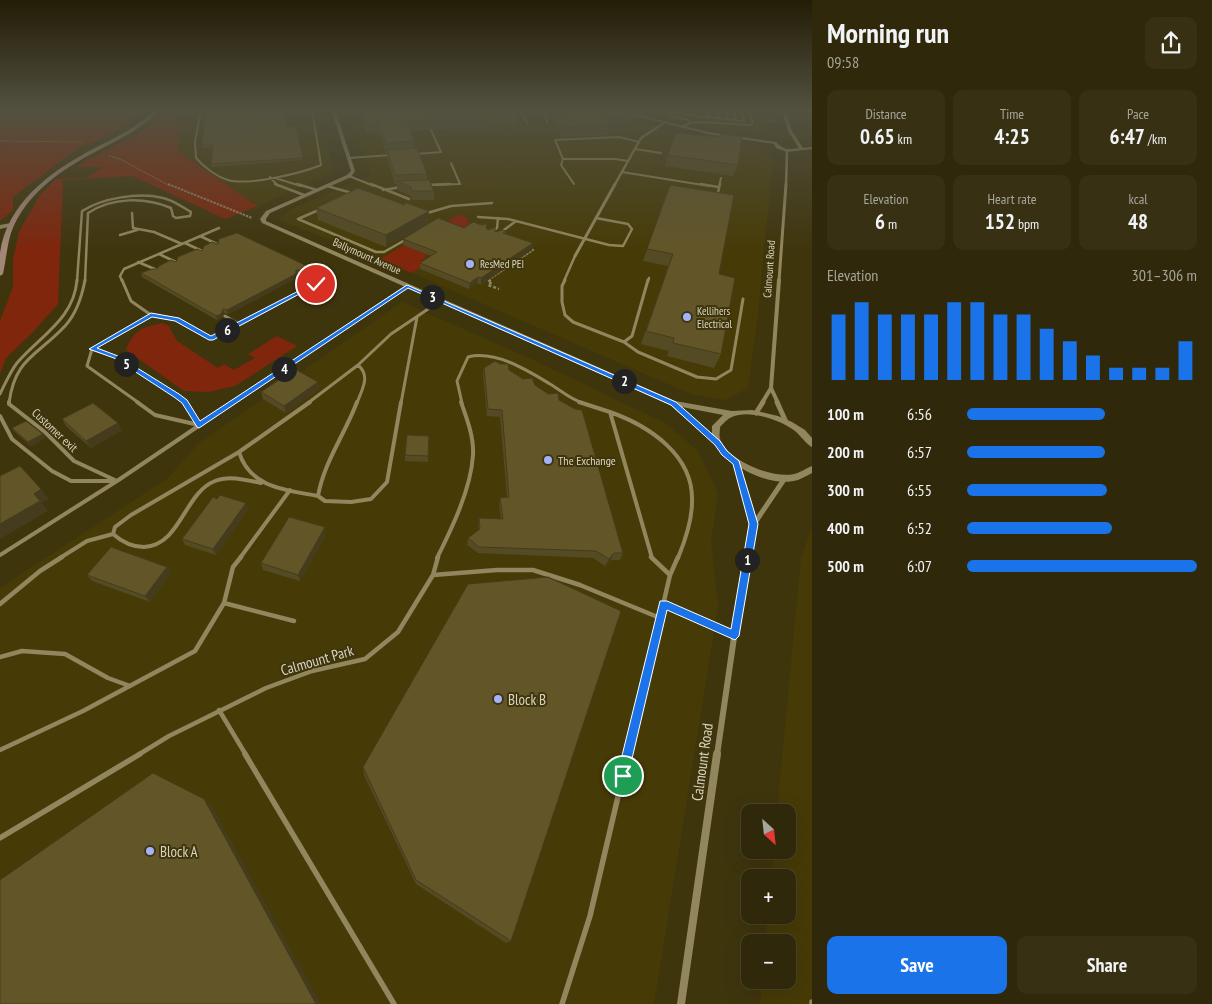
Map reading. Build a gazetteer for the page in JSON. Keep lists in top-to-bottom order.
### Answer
{
  "streets": {
    "street": ["Ballymount Avenue", "Calmount Road"],
    "lane": ["Customer exit", "Calmount Park"]
  },
  "crossings": [
    ["Ballymount Avenue", "Calmount Road"]
  ],
  "places": [
    "ResMed PEI",
    "Kellihers Electrical",
    "The Exchange",
    "Block B",
    "Block A"
  ],
  "north": "bottom right",
  "page": {
    "heading": ["Morning run", "09:58"],
    "stats": [
      ["Distance", "0.65 km"],
      ["Time", "4:25"],
      ["Pace", "6:47 /km"],
      ["Elevation", "6 m"],
      ["Heart rate", "152 bpm"],
      ["kcal", "48"]
    ],
    "chart": ["Elevation", "301–306 m"],
    "pins": [
      "3",
      "6",
      "5",
      "4",
      "2",
      "1"
    ],
    "list": [
      {
        "name": "100 m",
        "note": "6:56"
      },
      {
        "name": "200 m",
        "note": "6:57"
      },
      {
        "name": "300 m",
        "note": "6:55"
      },
      {
        "name": "400 m",
        "note": "6:52"
      },
      {
        "name": "500 m",
        "note": "6:07"
      }
    ],
    "map_buttons": ["+", "−"],
    "buttons": ["Save", "Share"]
  }
}
